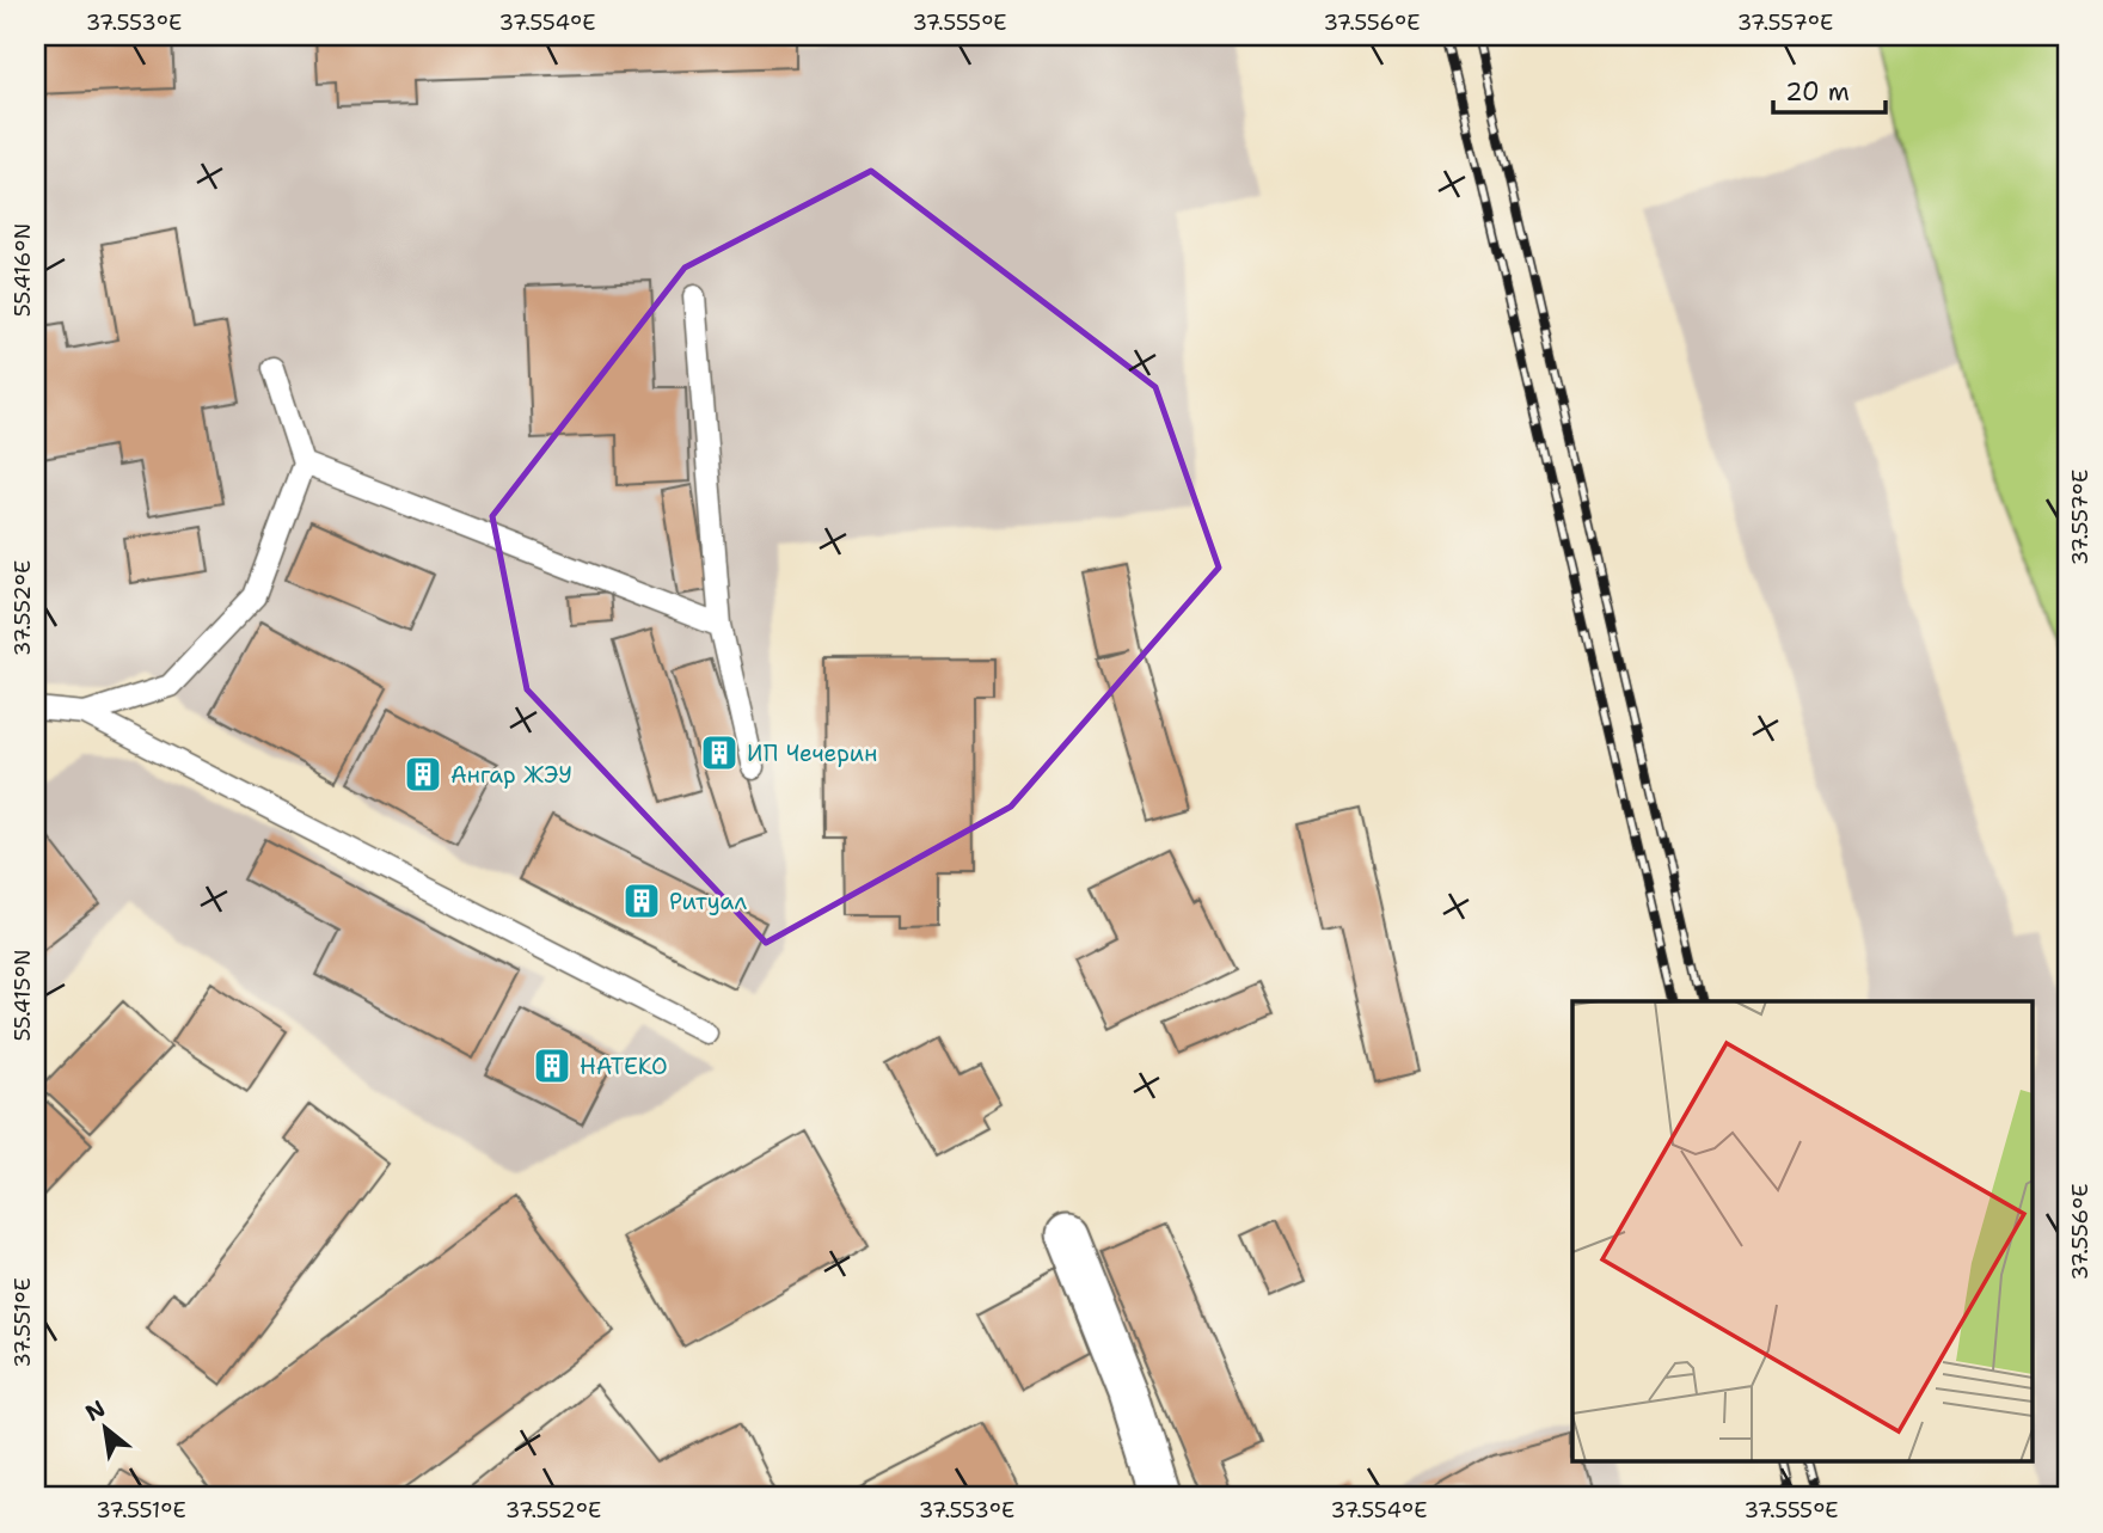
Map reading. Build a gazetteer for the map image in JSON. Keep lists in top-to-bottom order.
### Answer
{
  "places": {
    "building": [
      "ИП Чечерин",
      "Ангар ЖЭУ",
      "Ритуал",
      "НАТЕКО"
    ]
  },
  "scale_bar": "20 m",
  "north": "top left",
  "coordinates": [
    "37.553°E",
    "37.554°E",
    "37.555°E",
    "37.556°E",
    "37.557°E",
    "55.416°N",
    "37.552°E",
    "55.415°N",
    "37.551°E"
  ]
}
